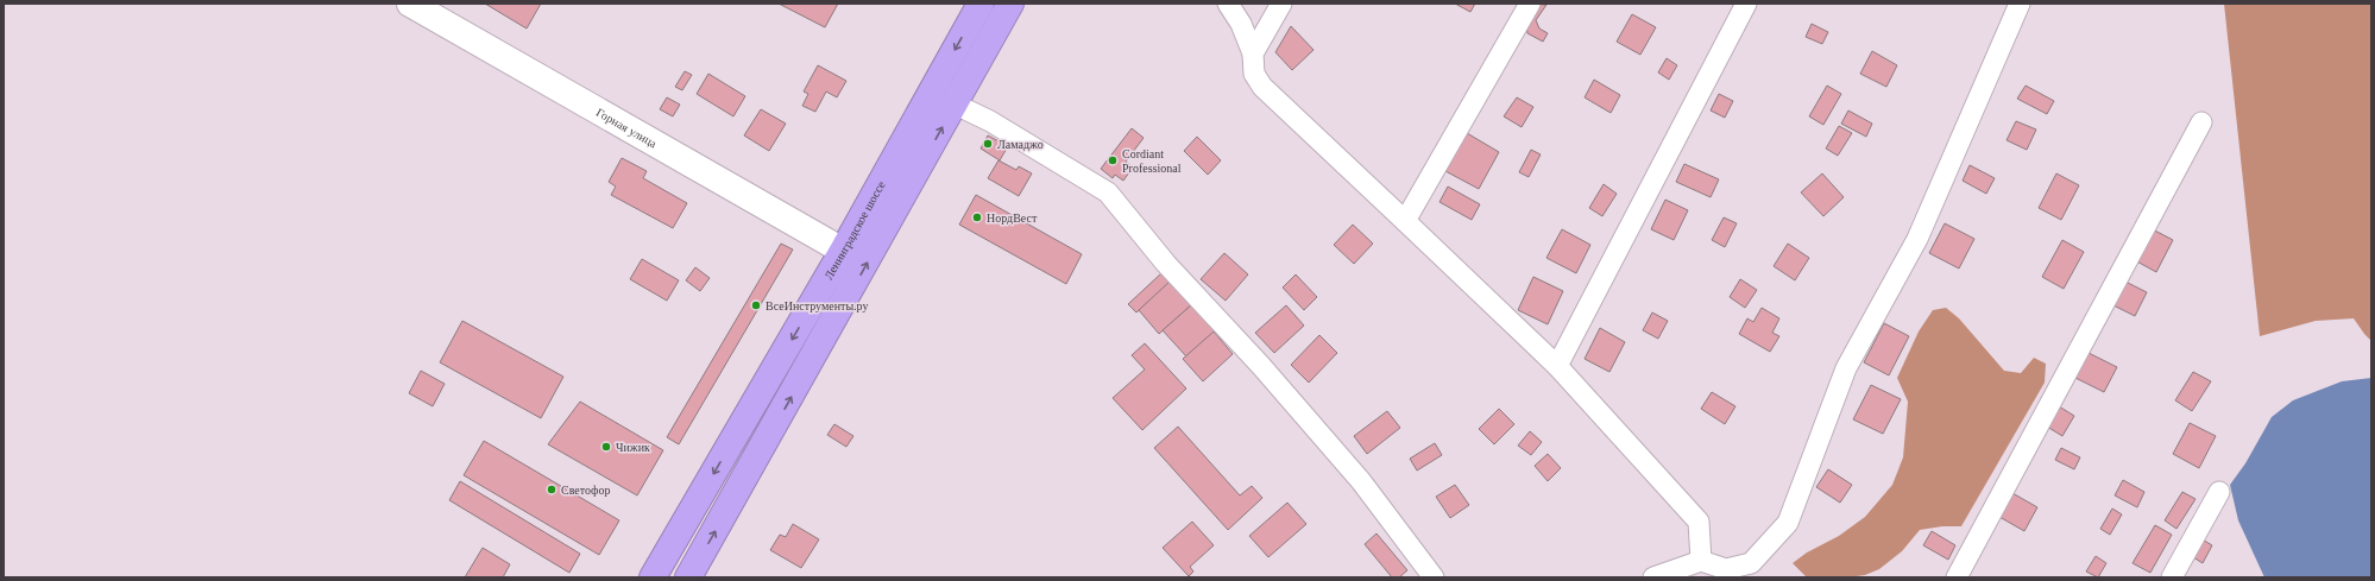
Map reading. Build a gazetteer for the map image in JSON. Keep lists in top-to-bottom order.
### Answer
{
  "streets": {
    "highway": ["Ленинградское шоссе"],
    "street": ["Горная улица"]
  },
  "crossings": [
    ["Горная улица", "Ленинградское шоссе"]
  ],
  "places": [
    "Ламаджо",
    "Cordiant Professional",
    "НордВест",
    "ВсеИнструменты.ру",
    "Чижик",
    "Светофор"
  ]
}
